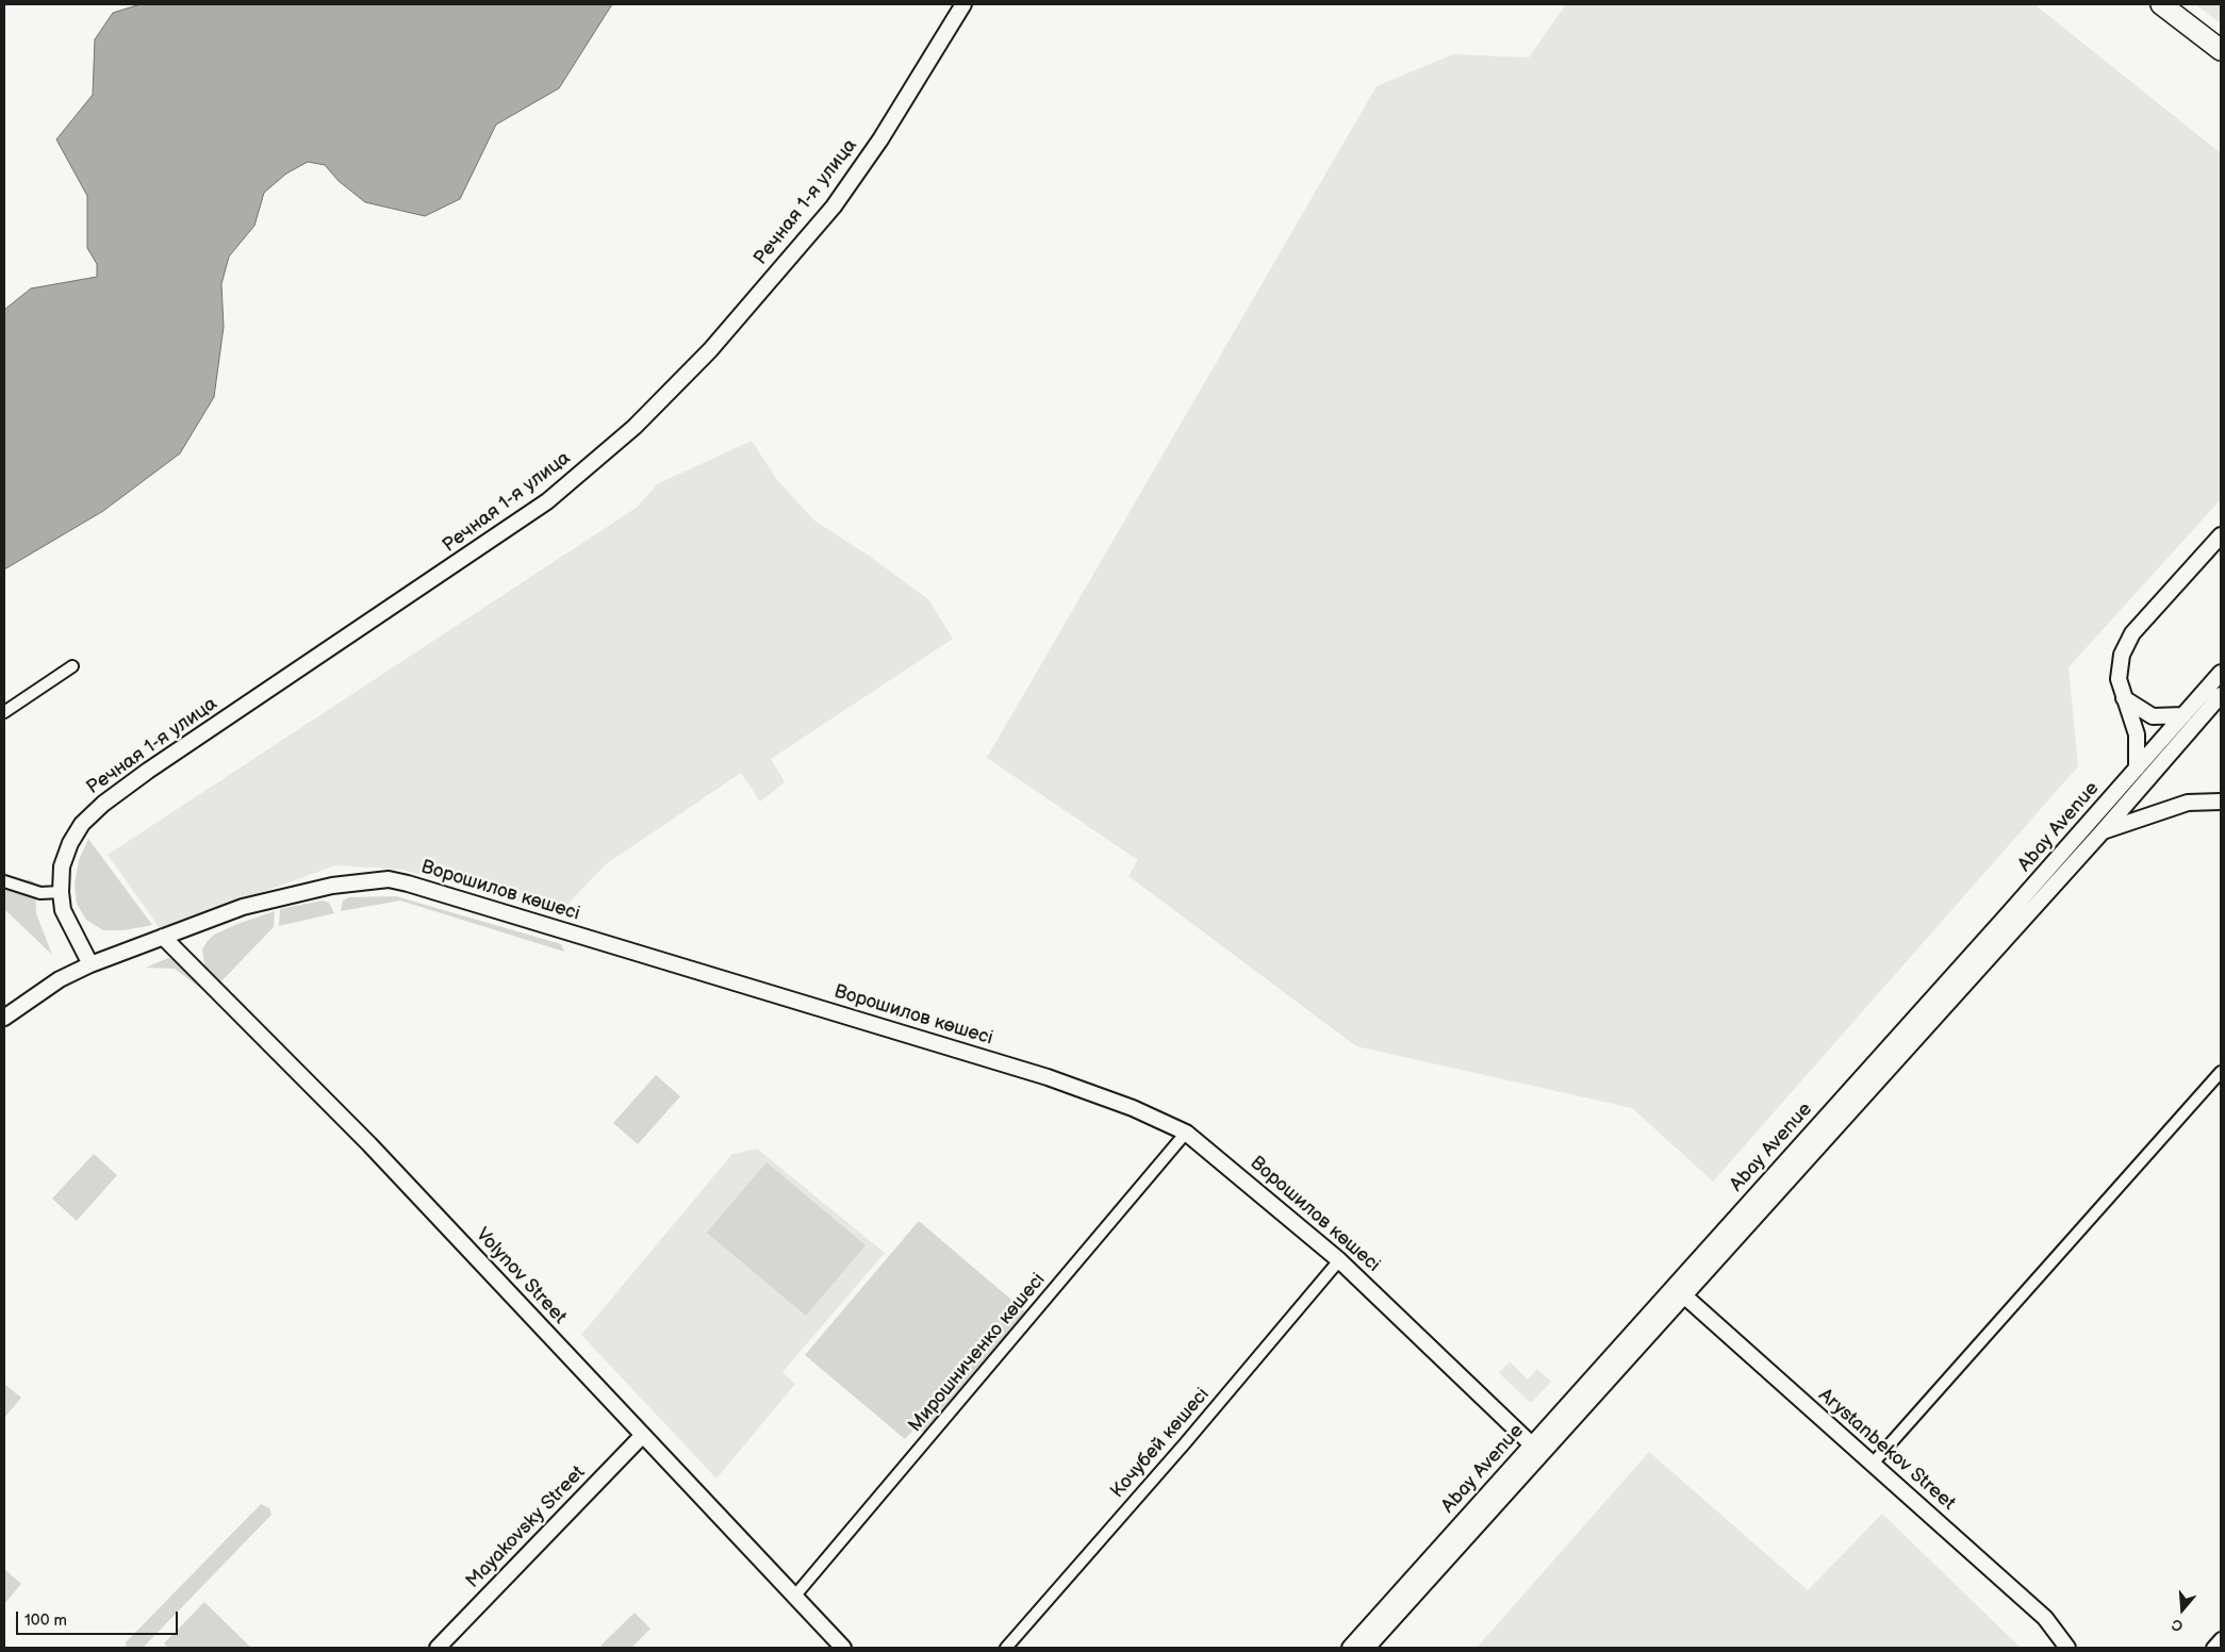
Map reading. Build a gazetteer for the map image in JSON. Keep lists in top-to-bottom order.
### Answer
{
  "streets": {
    "main road": [
      "Речная 1-я улица",
      "Abay Avenue",
      "Ворошилов көшесі",
      "Volynov Street",
      "Arystanbekov Street",
      "Mayakovsky Street"
    ],
    "street": ["Мирошниченко көшесі", "Кочубей көшесі"]
  },
  "crossings": [
    ["Речная 1-я улица", "Ворошилов көшесі"],
    ["Abay Avenue", "Ворошилов көшесі"],
    ["Abay Avenue", "Arystanbekov Street"],
    ["Ворошилов көшесі", "Volynov Street"],
    ["Ворошилов көшесі", "Мирошниченко көшесі"],
    ["Ворошилов көшесі", "Кочубей көшесі"],
    ["Volynov Street", "Мирошниченко көшесі"],
    ["Volynov Street", "Mayakovsky Street"]
  ],
  "scale_bar": "100 m",
  "north": "bottom"
}
